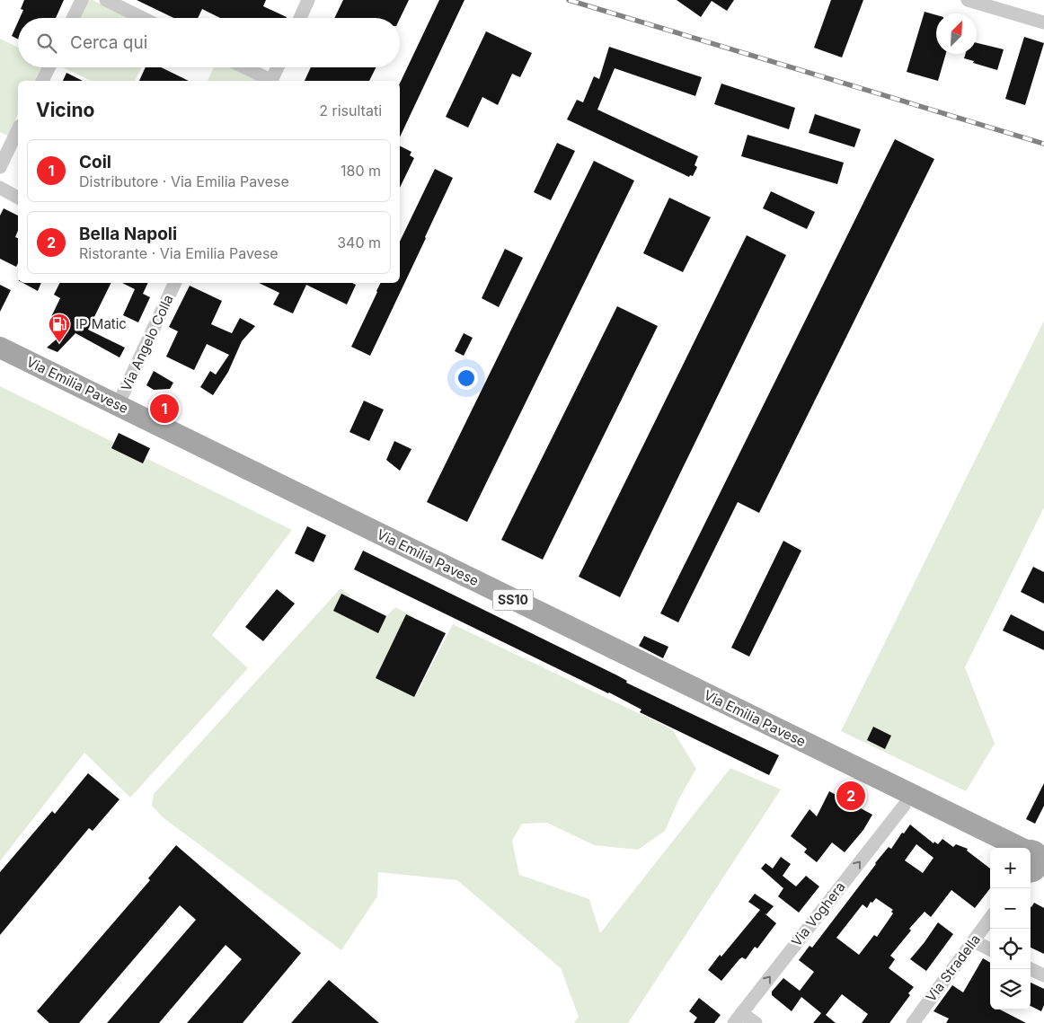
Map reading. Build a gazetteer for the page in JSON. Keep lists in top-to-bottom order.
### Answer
{
  "streets": {
    "main road": ["Via Emilia Pavese", "SS10"],
    "street": ["Via Angelo Colla", "Via Voghera", "Via Stradella"]
  },
  "crossings": [
    ["Via Angelo Colla", "Via Emilia Pavese"],
    ["Via Emilia Pavese", "Via Voghera"]
  ],
  "one_way": ["Via Voghera"],
  "places": {
    "fuel station": ["IP Matic"]
  },
  "north": "top right",
  "page": {
    "search": "Cerca qui",
    "heading": ["Vicino", "2 risultati"],
    "list": [
      {
        "mark": "1",
        "name": "Coil",
        "note": "Distributore · Via Emilia Pavese",
        "value": "180 m"
      },
      {
        "mark": "2",
        "name": "Bella Napoli",
        "note": "Ristorante · Via Emilia Pavese",
        "value": "340 m"
      }
    ],
    "pins": ["1", "2"],
    "map_buttons": ["+", "−"]
  }
}
